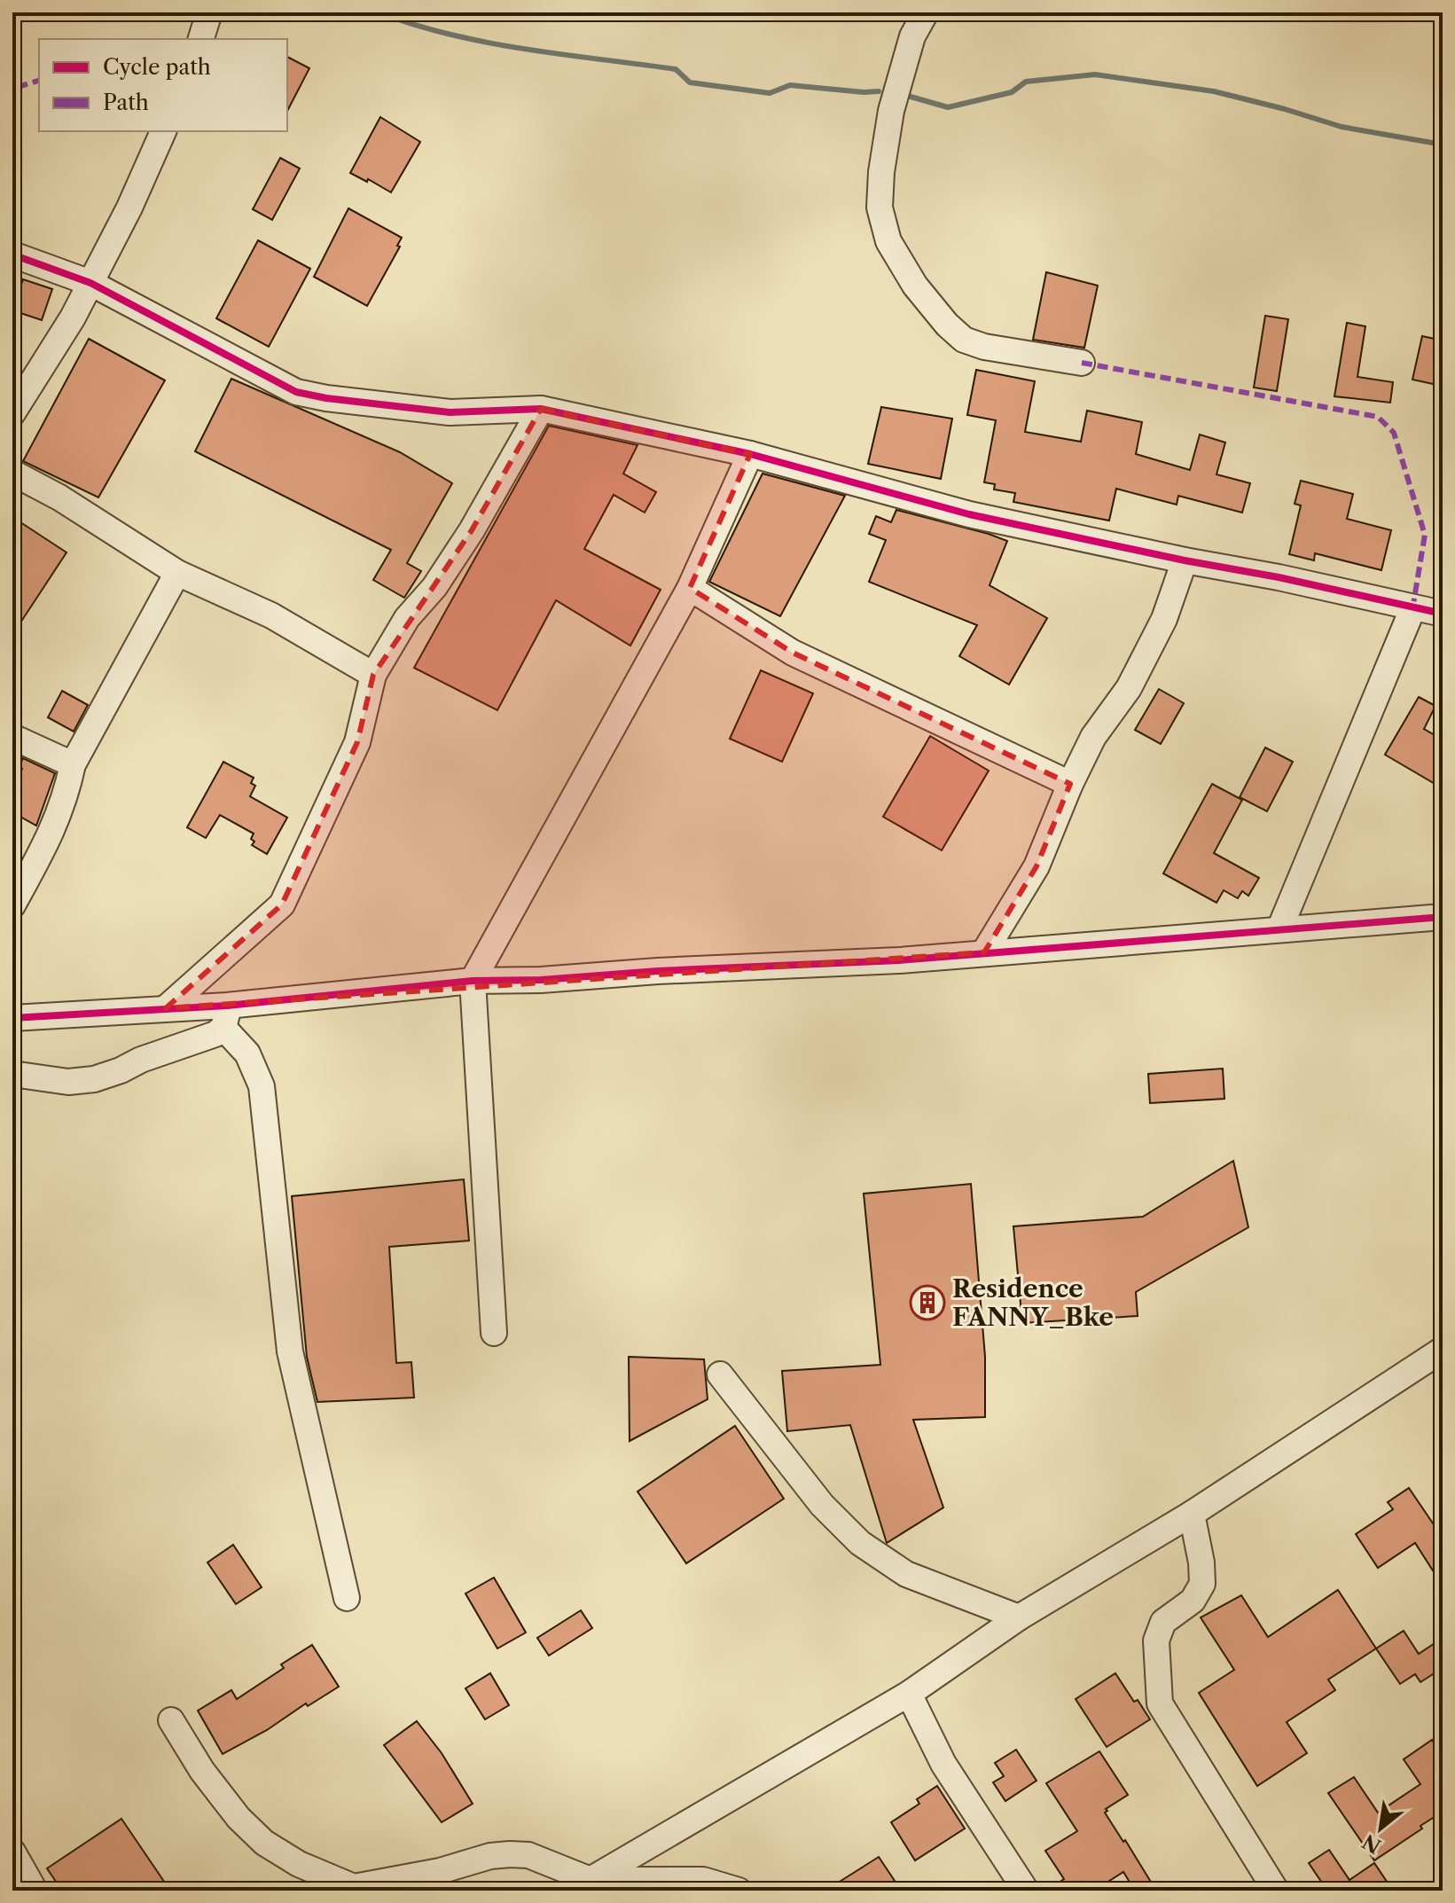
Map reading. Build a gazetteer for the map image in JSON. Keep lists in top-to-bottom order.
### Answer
{
  "places": {
    "building": ["Residence FANNY_Bke"]
  },
  "legend": ["Cycle path", "Path"],
  "north": "bottom left"
}
